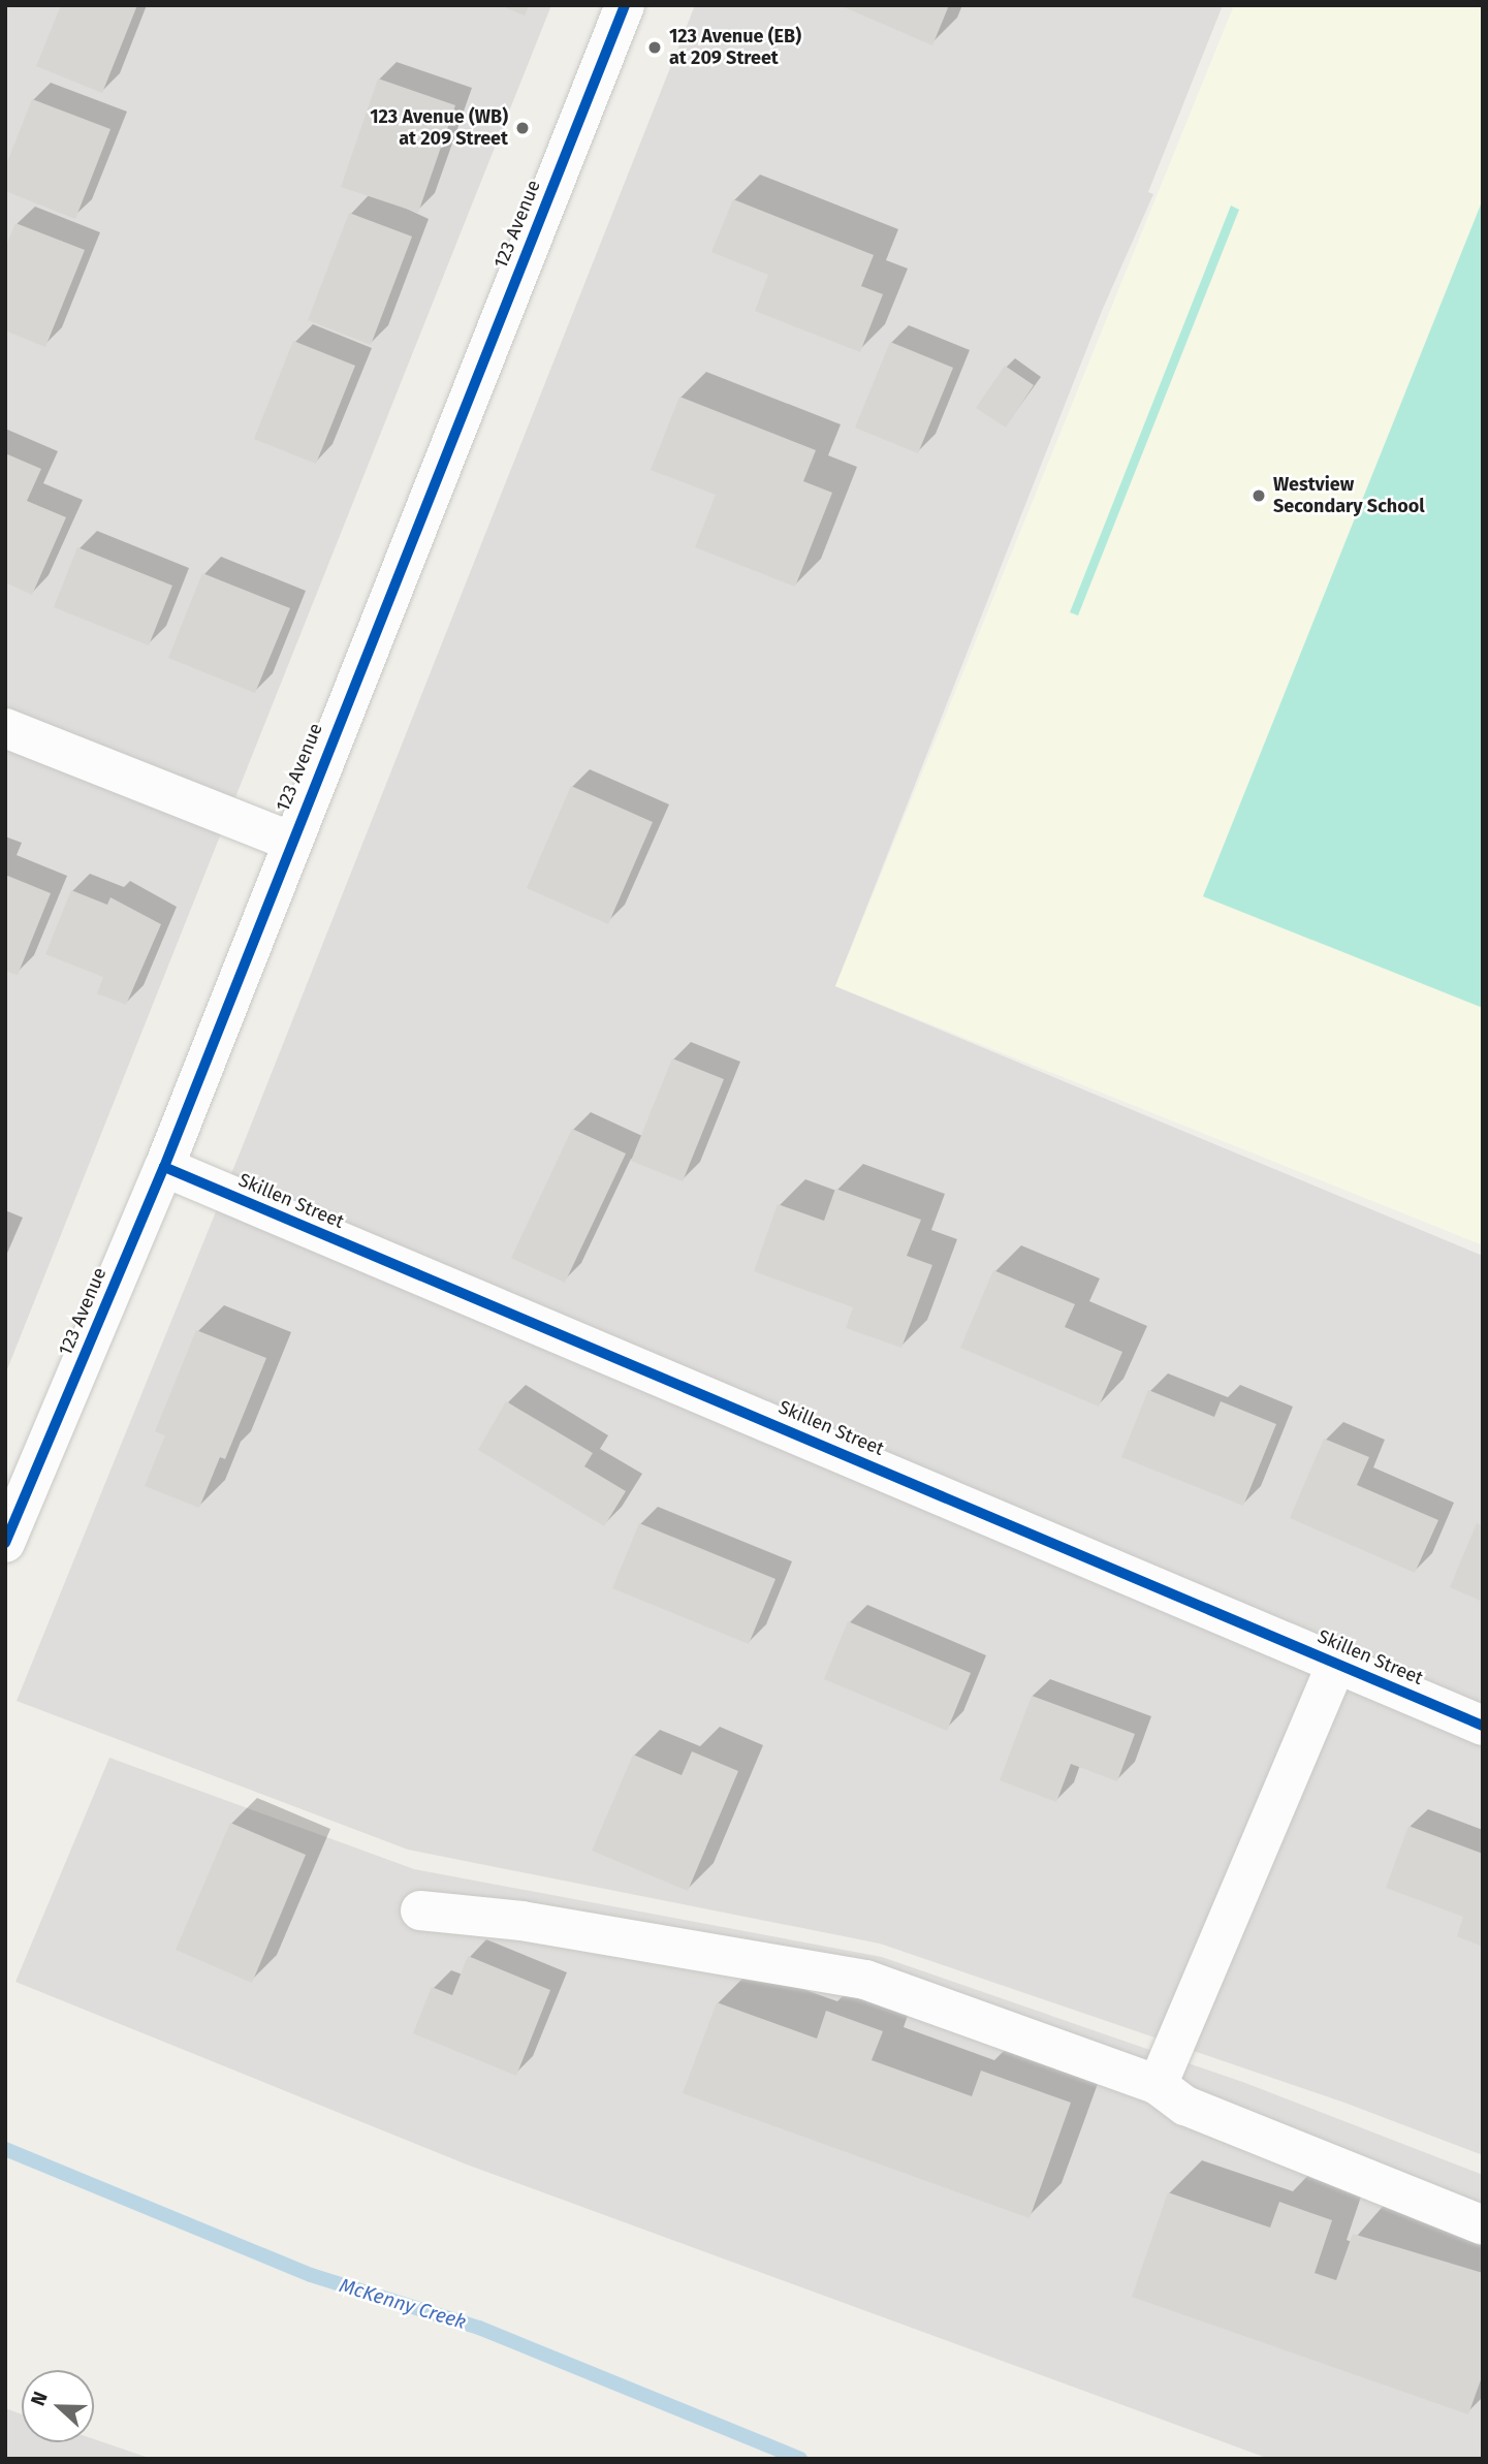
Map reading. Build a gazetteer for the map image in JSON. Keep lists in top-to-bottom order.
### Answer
{
  "streets": {
    "street": ["123 Avenue", "Skillen Street"]
  },
  "crossings": [
    ["123 Avenue", "Skillen Street"]
  ],
  "water": ["McKenny Creek"],
  "places": ["123 Avenue (EB) at 209 Street", "123 Avenue (WB) at 209 Street", "Westview Secondary School"],
  "north": "left"
}
